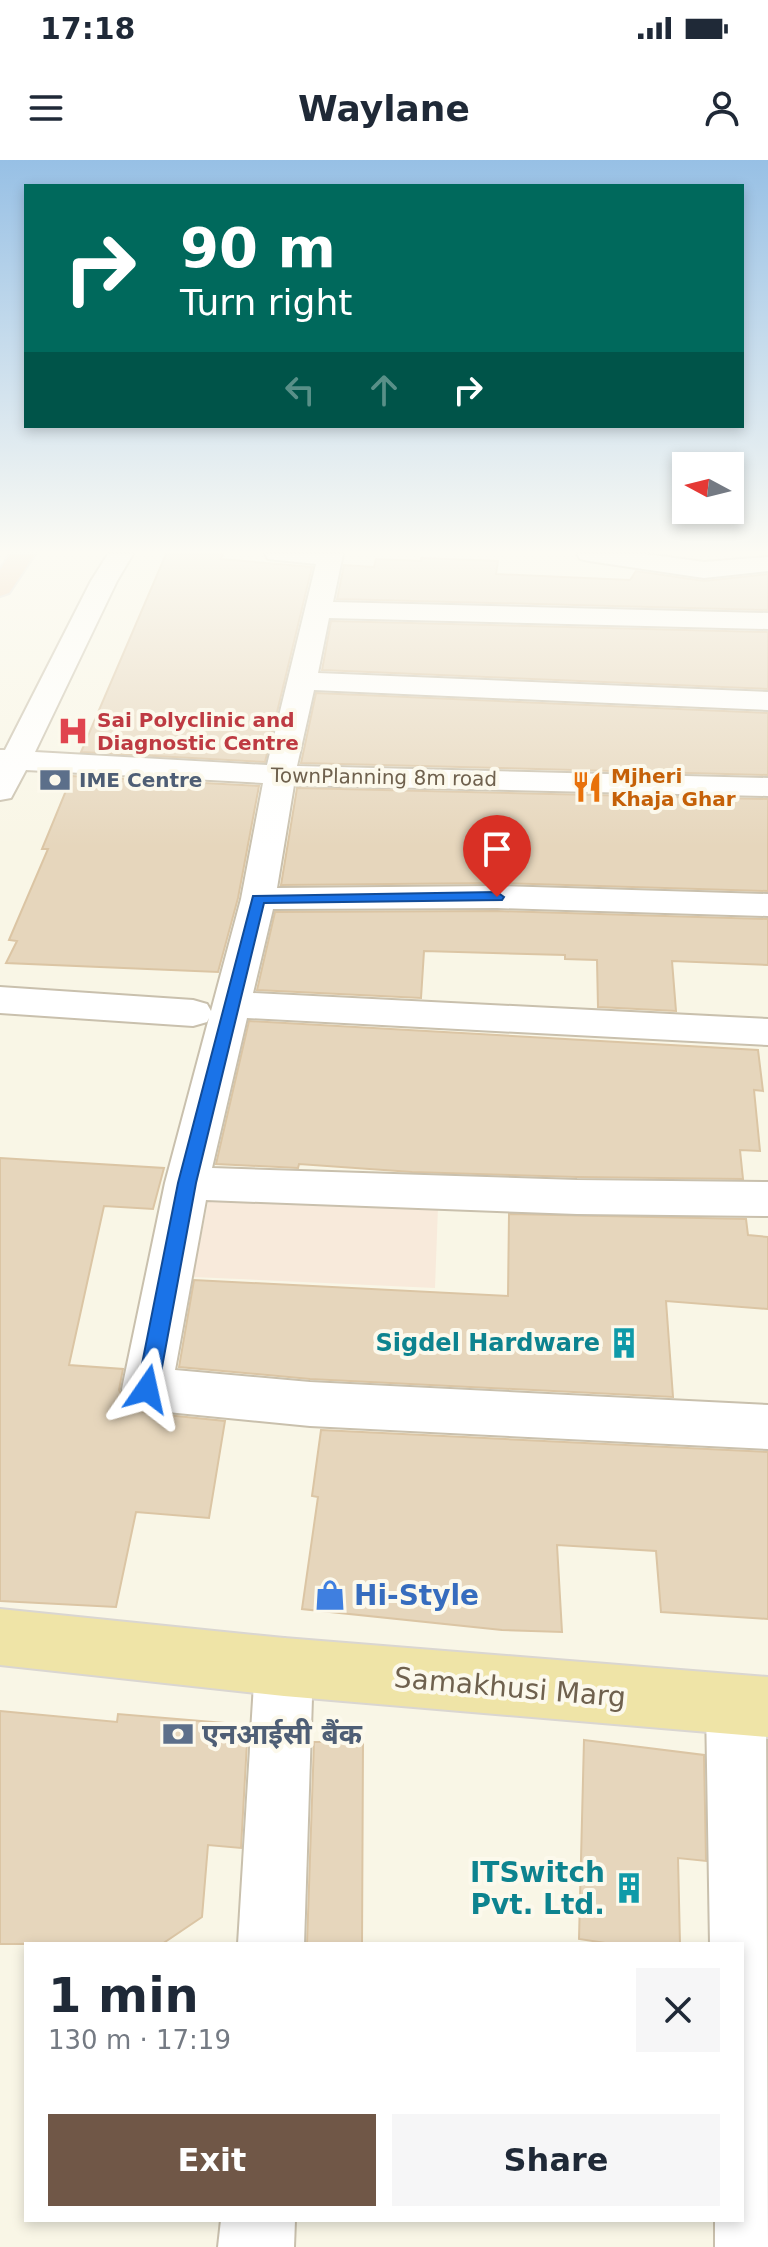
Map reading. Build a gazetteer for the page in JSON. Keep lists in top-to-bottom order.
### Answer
{
  "streets": {
    "main road": ["Samakhusi Marg"],
    "street": ["TownPlanning 8m road"]
  },
  "places": {
    "hospital": ["Sai Polyclinic and Diagnostic Centre"],
    "bank": ["IME Centre", "एनआईसी बैंक"],
    "restaurant": ["Mjheri Khaja Ghar"],
    "building": ["Sigdel Hardware", "ITSwitch Pvt. Ltd."],
    "shop": ["Hi-Style"]
  },
  "north": "left",
  "page": {
    "status": "17:18",
    "header": "Waylane",
    "turn": ["90 m", "Turn right"],
    "heading": ["1 min", "130 m · 17:19"],
    "buttons": ["Exit", "Share"]
  }
}
